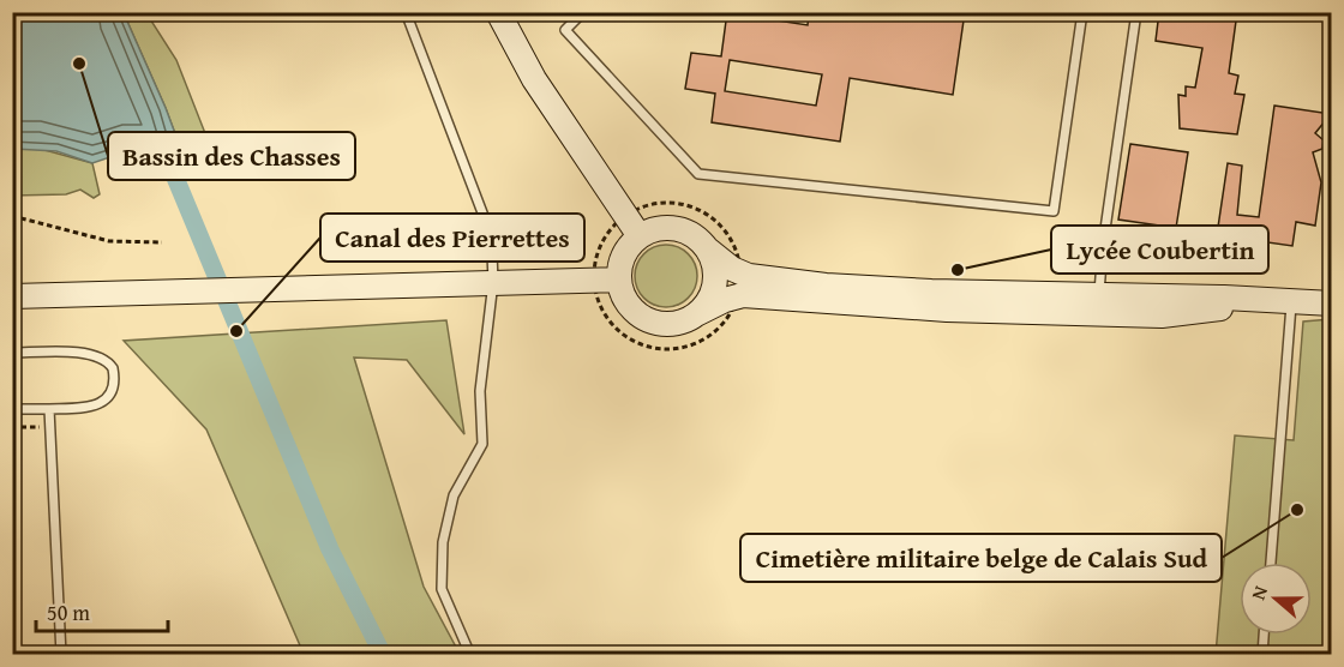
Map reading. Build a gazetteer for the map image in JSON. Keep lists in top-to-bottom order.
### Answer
{
  "places": [
    "Bassin des Chasses",
    "Lycée Coubertin",
    "Canal des Pierrettes",
    "Cimetière militaire belge de Calais Sud"
  ],
  "scale_bar": "50 m",
  "north": "left"
}
